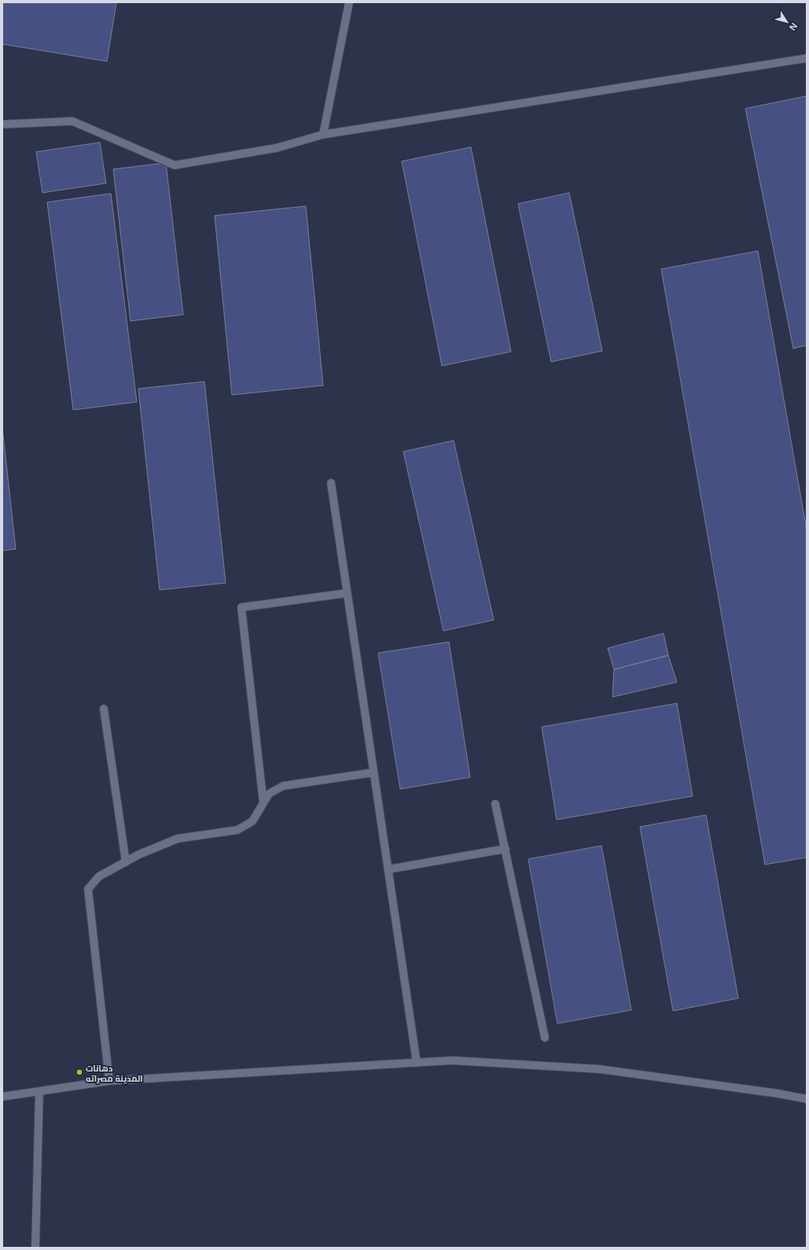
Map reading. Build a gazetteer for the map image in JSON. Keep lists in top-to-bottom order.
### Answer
{
  "places": ["دهانات المدينة مصراته"],
  "north": "bottom right"
}
